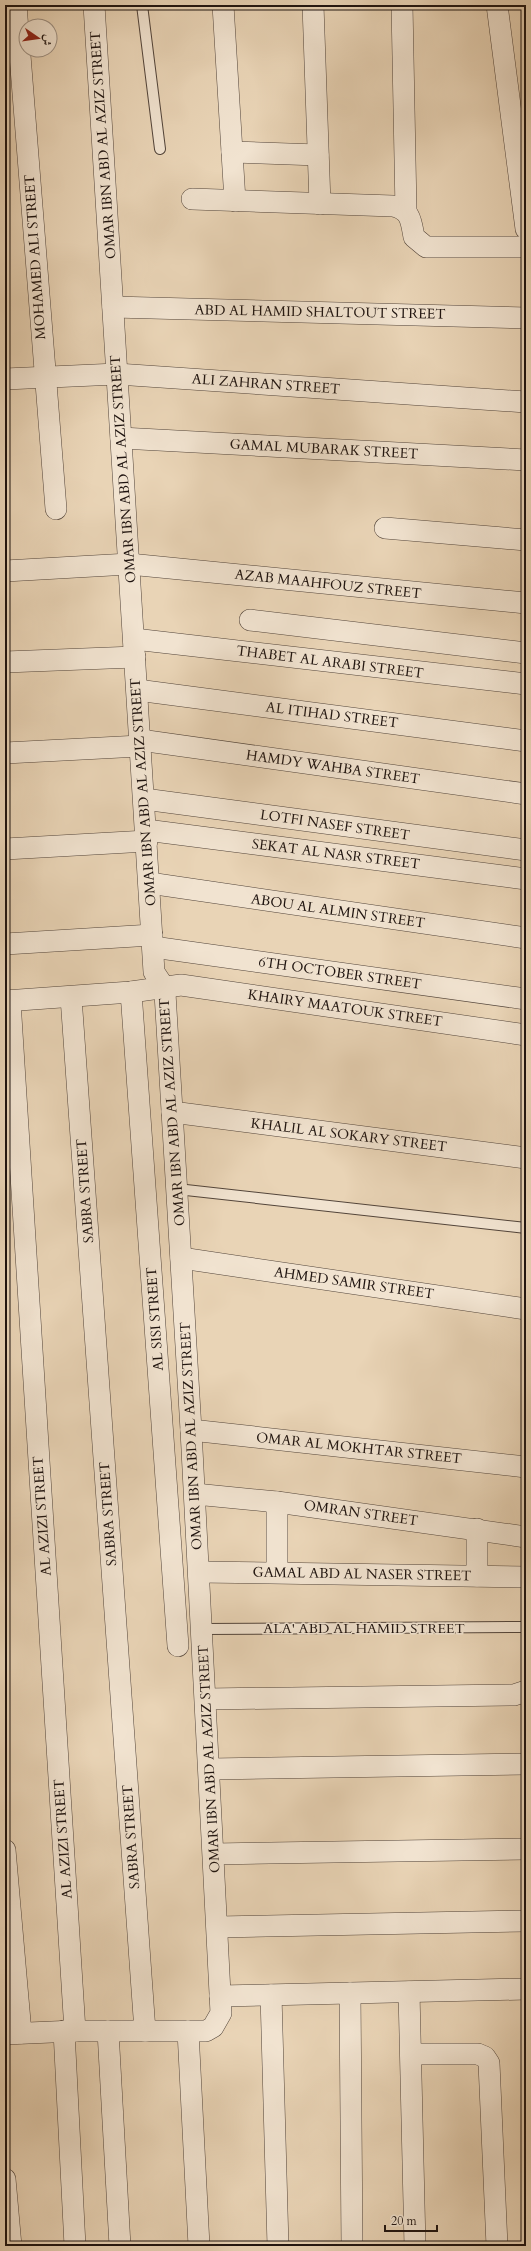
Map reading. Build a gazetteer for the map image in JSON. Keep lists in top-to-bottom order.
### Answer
{
  "streets": {
    "street": [
      "OMAR IBN ABD AL AZIZ STREET",
      "MOHAMED ALI STREET",
      "ABD AL HAMID SHALTOUT STREET",
      "ALI ZAHRAN STREET",
      "GAMAL MUBARAK STREET",
      "AZAB MAAHFOUZ STREET",
      "THABET AL ARABI STREET",
      "AL ITIHAD STREET",
      "HAMDY WAHBA STREET",
      "LOTFI NASEF STREET",
      "SEKAT AL NASR STREET",
      "ABOU AL ALMIN STREET",
      "6TH OCTOBER STREET",
      "KHAIRY MAATOUK STREET",
      "KHALIL AL SOKARY STREET",
      "SABRA STREET",
      "AHMED SAMIR STREET",
      "AL SISI STREET",
      "OMAR AL MOKHTAR STREET",
      "OMRAN STREET",
      "AL AZIZI STREET",
      "GAMAL ABD AL NASER STREET"
    ],
    "lane": ["ALA' ABD AL HAMID STREET"]
  },
  "crossings": [
    ["OMAR IBN ABD AL AZIZ STREET", "ABD AL HAMID SHALTOUT STREET"],
    ["OMAR IBN ABD AL AZIZ STREET", "ALI ZAHRAN STREET"],
    ["OMAR IBN ABD AL AZIZ STREET", "GAMAL MUBARAK STREET"],
    ["OMAR IBN ABD AL AZIZ STREET", "AZAB MAAHFOUZ STREET"],
    ["OMAR IBN ABD AL AZIZ STREET", "THABET AL ARABI STREET"],
    ["OMAR IBN ABD AL AZIZ STREET", "AL ITIHAD STREET"],
    ["OMAR IBN ABD AL AZIZ STREET", "HAMDY WAHBA STREET"],
    ["OMAR IBN ABD AL AZIZ STREET", "LOTFI NASEF STREET"],
    ["OMAR IBN ABD AL AZIZ STREET", "SEKAT AL NASR STREET"],
    ["OMAR IBN ABD AL AZIZ STREET", "ABOU AL ALMIN STREET"],
    ["OMAR IBN ABD AL AZIZ STREET", "6TH OCTOBER STREET"],
    ["OMAR IBN ABD AL AZIZ STREET", "KHAIRY MAATOUK STREET"],
    ["OMAR IBN ABD AL AZIZ STREET", "KHALIL AL SOKARY STREET"],
    ["OMAR IBN ABD AL AZIZ STREET", "AHMED SAMIR STREET"],
    ["OMAR IBN ABD AL AZIZ STREET", "OMAR AL MOKHTAR STREET"],
    ["OMAR IBN ABD AL AZIZ STREET", "OMRAN STREET"],
    ["OMAR IBN ABD AL AZIZ STREET", "GAMAL ABD AL NASER STREET"],
    ["OMAR IBN ABD AL AZIZ STREET", "ALA' ABD AL HAMID STREET"],
    ["MOHAMED ALI STREET", "ALI ZAHRAN STREET"],
    ["KHAIRY MAATOUK STREET", "SABRA STREET"],
    ["KHAIRY MAATOUK STREET", "AL SISI STREET"],
    ["KHAIRY MAATOUK STREET", "AL AZIZI STREET"]
  ],
  "scale_bar": "20 m",
  "north": "right"
}
